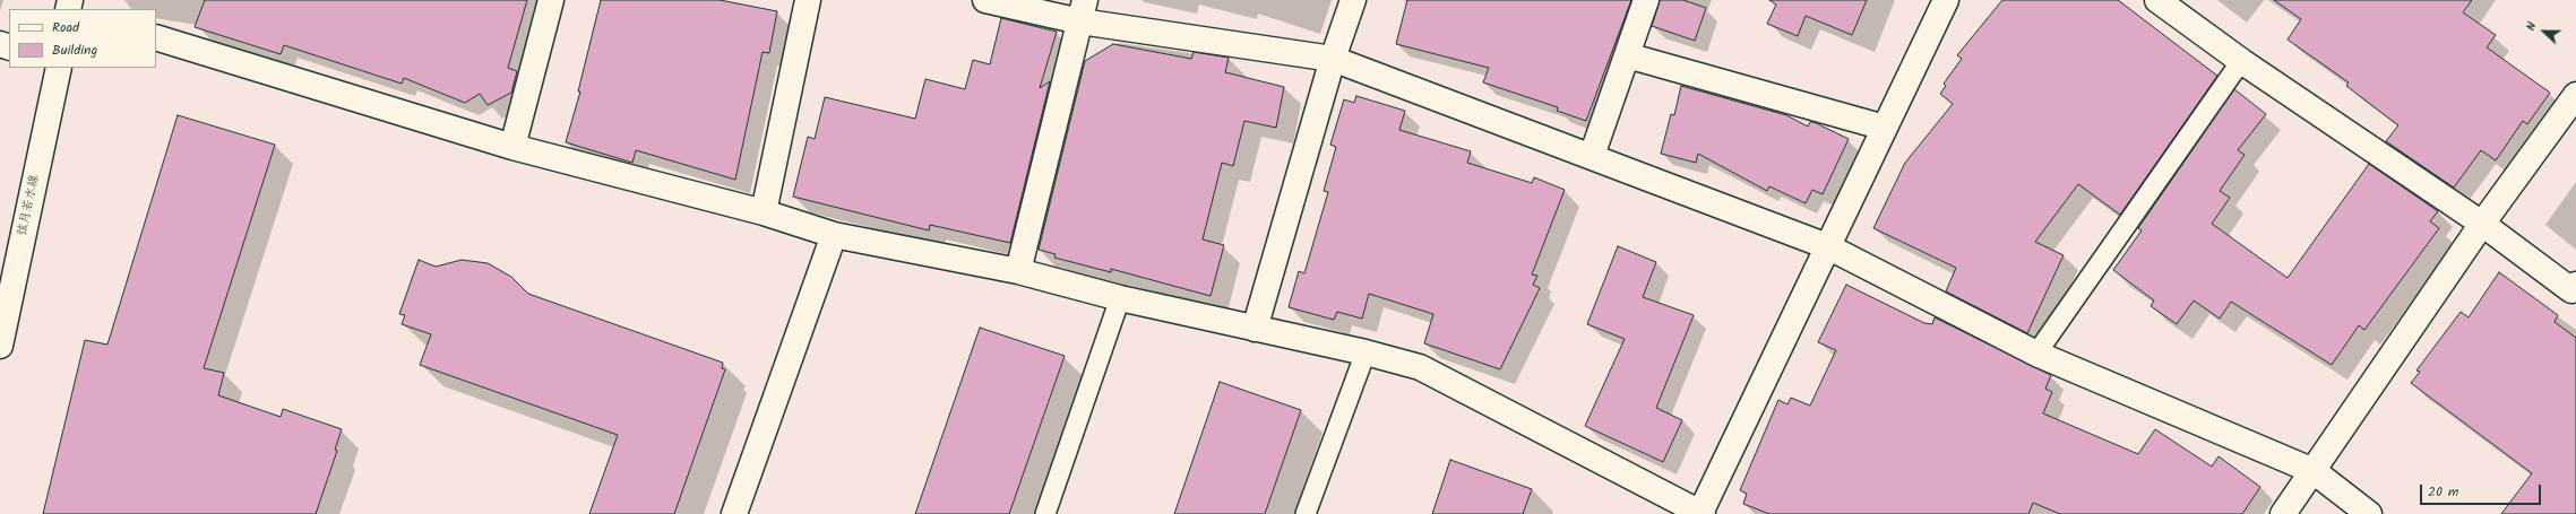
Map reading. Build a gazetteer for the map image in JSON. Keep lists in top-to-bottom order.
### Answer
{
  "streets": {
    "street": ["弦月若水線"]
  },
  "legend": ["Road", "Building"],
  "scale_bar": "20 m",
  "north": "left"
}
